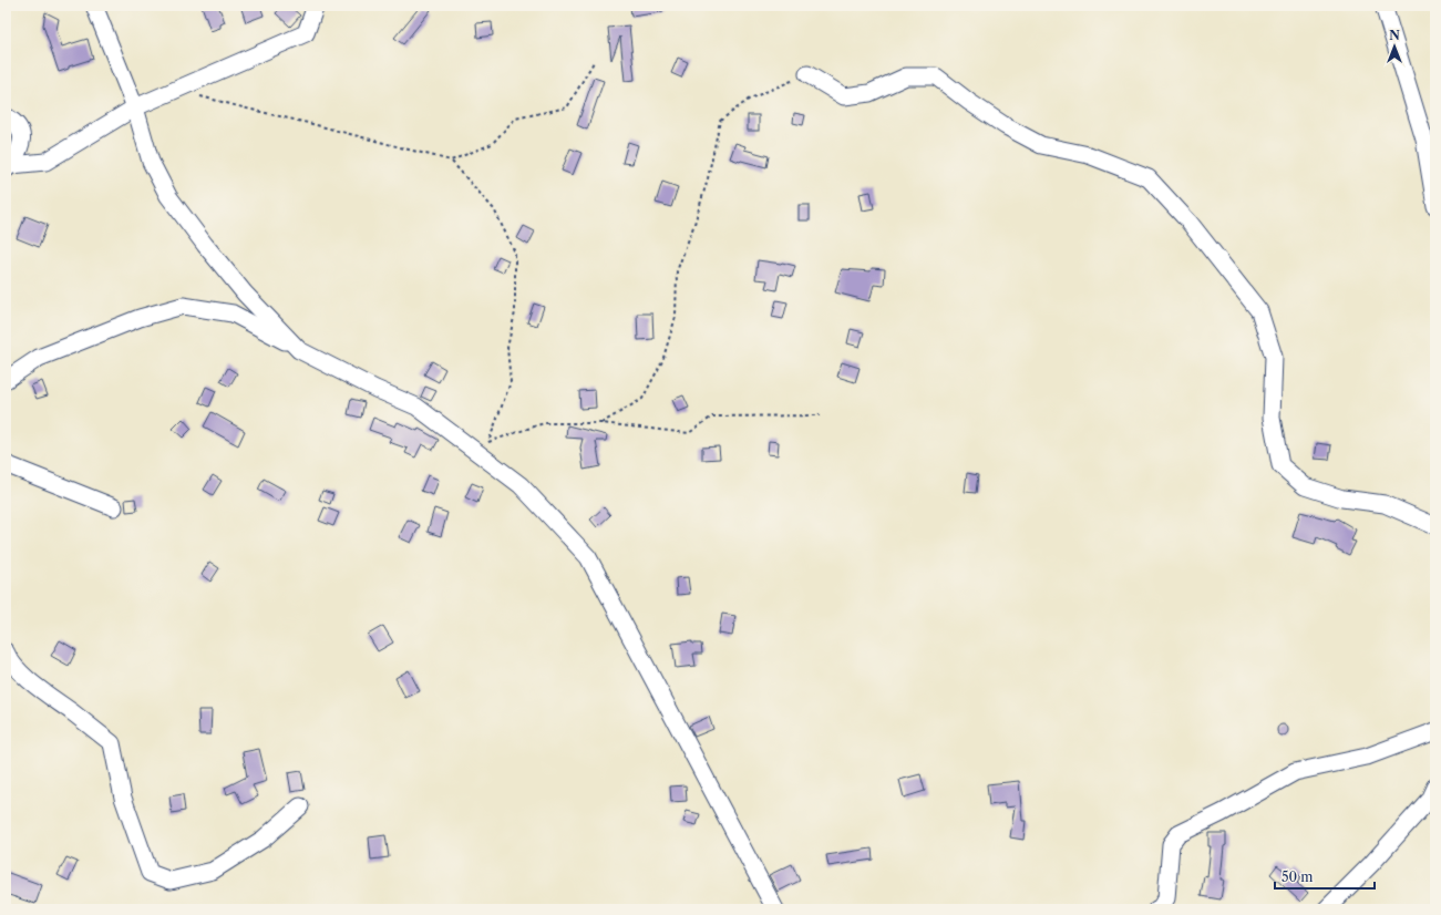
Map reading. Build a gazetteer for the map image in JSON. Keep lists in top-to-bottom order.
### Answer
{
  "scale_bar": "50 m",
  "north": "top"
}
